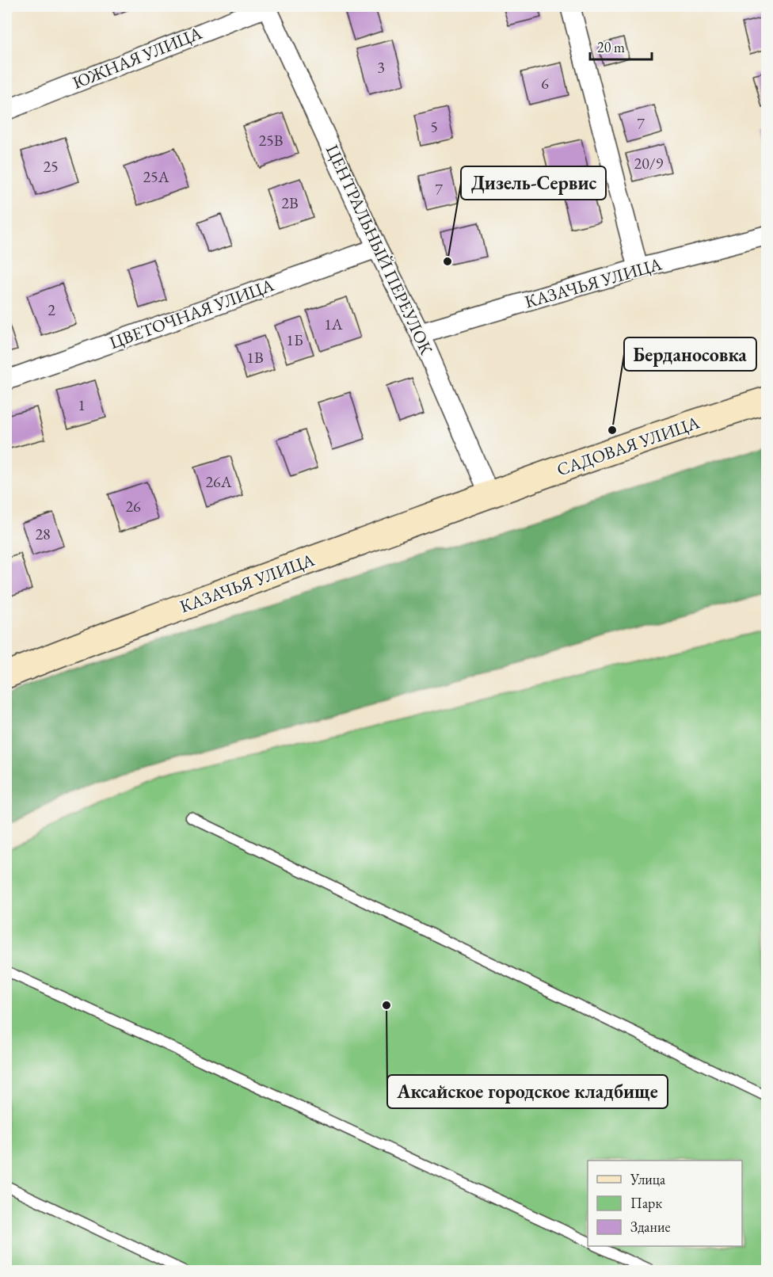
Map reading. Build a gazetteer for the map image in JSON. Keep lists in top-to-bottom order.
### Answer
{
  "streets": {
    "main road": ["КАЗАЧЬЯ УЛИЦА", "САДОВАЯ УЛИЦА"],
    "street": ["ЮЖНАЯ УЛИЦА", "ЦЕНТРАЛЬНЫЙ ПЕРЕУЛОК", "ЦВЕТОЧНАЯ УЛИЦА"]
  },
  "crossings": [
    ["ЮЖНАЯ УЛИЦА", "ЦЕНТРАЛЬНЫЙ ПЕРЕУЛОК"],
    ["ЦЕНТРАЛЬНЫЙ ПЕРЕУЛОК", "КАЗАЧЬЯ УЛИЦА"],
    ["ЦЕНТРАЛЬНЫЙ ПЕРЕУЛОК", "ЦВЕТОЧНАЯ УЛИЦА"],
    ["ЦЕНТРАЛЬНЫЙ ПЕРЕУЛОК", "САДОВАЯ УЛИЦА"],
    ["КАЗАЧЬЯ УЛИЦА", "САДОВАЯ УЛИЦА"]
  ],
  "places": ["Дизель-Сервис", "Берданосовка", "Аксайское городское кладбище"],
  "house_numbers": [
    "3",
    "6",
    "7",
    "5",
    "25В",
    "20/9",
    "25",
    "25А",
    "7",
    "2В",
    "2",
    "1А",
    "1Б",
    "1В",
    "1",
    "26А",
    "26",
    "28"
  ],
  "legend": ["Улица", "Парк", "Здание"],
  "scale_bar": "20 m"
}
